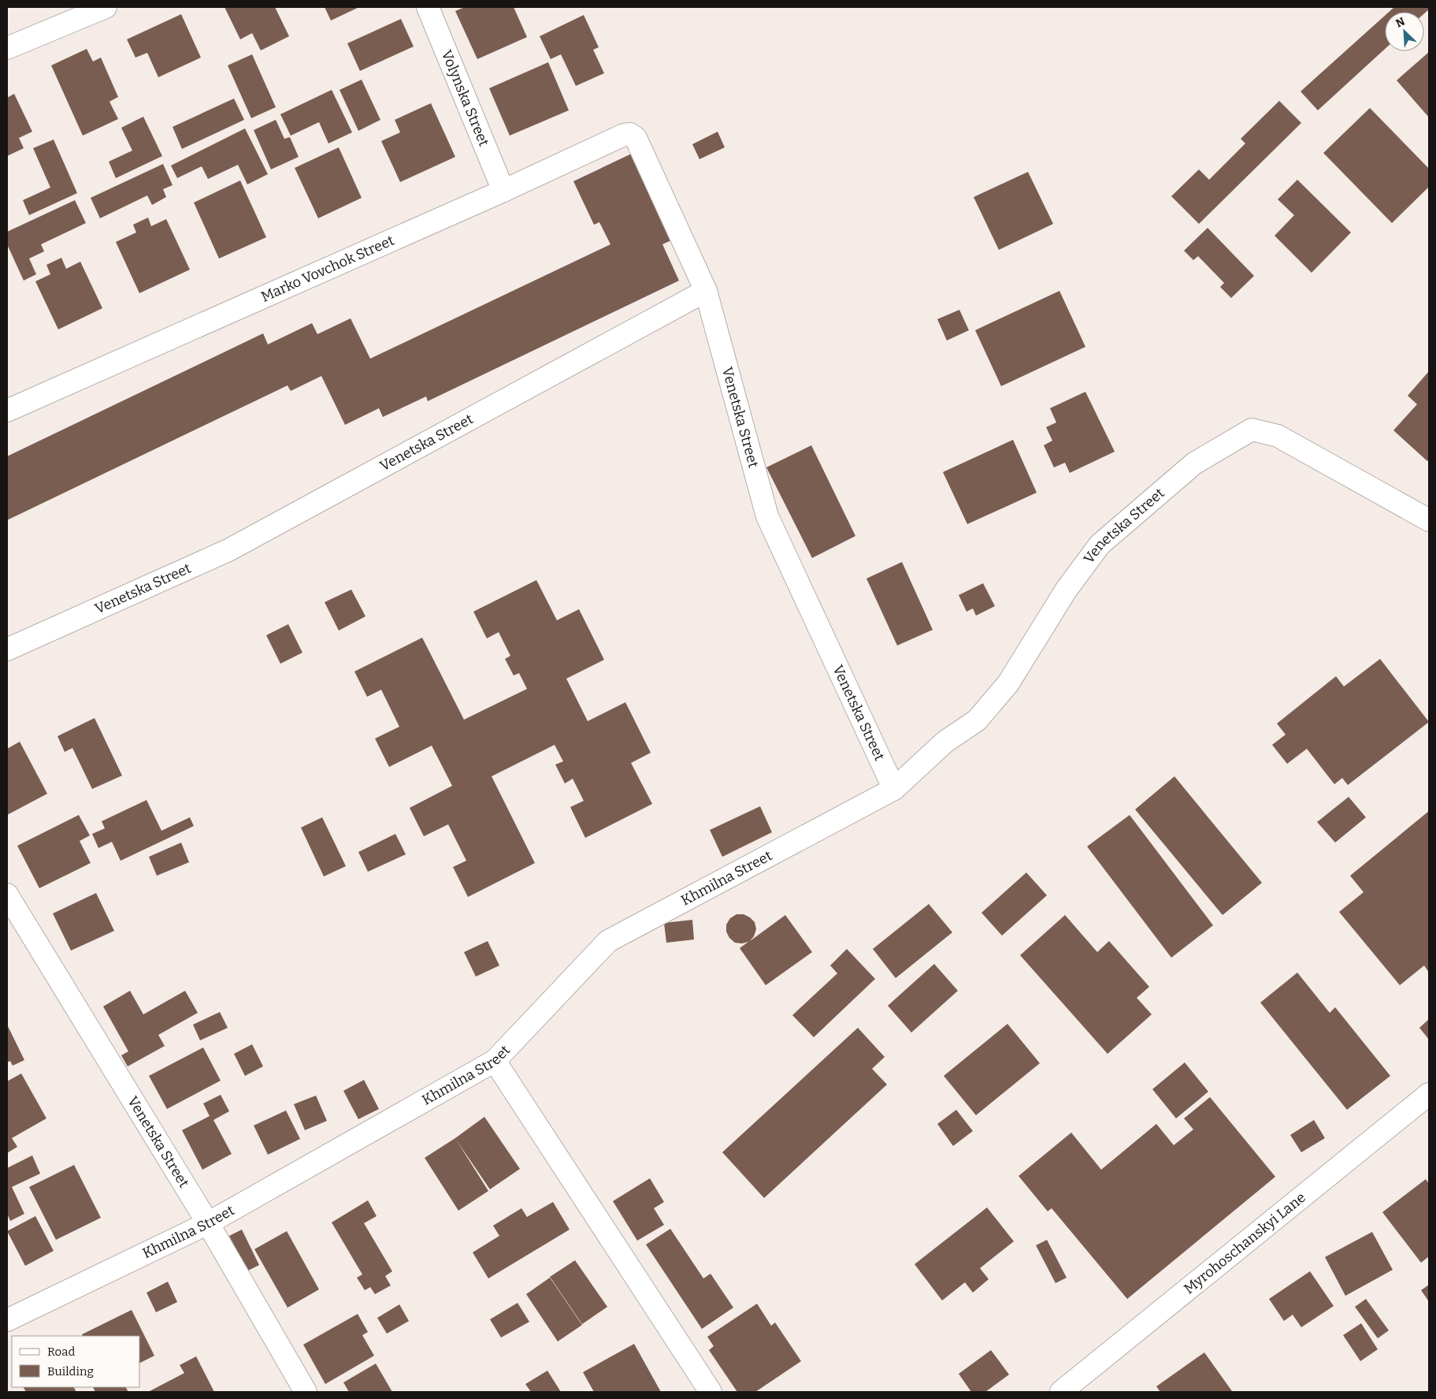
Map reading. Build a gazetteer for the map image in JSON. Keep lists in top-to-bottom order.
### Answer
{
  "streets": {
    "street": [
      "Volynska Street",
      "Marko Vovchok Street",
      "Venetska Street",
      "Khmilna Street",
      "Myrohoschanskyi Lane"
    ]
  },
  "crossings": [
    ["Volynska Street", "Marko Vovchok Street"],
    ["Marko Vovchok Street", "Venetska Street"],
    ["Venetska Street", "Khmilna Street"]
  ],
  "legend": ["Road", "Building"],
  "north": "top left"
}
